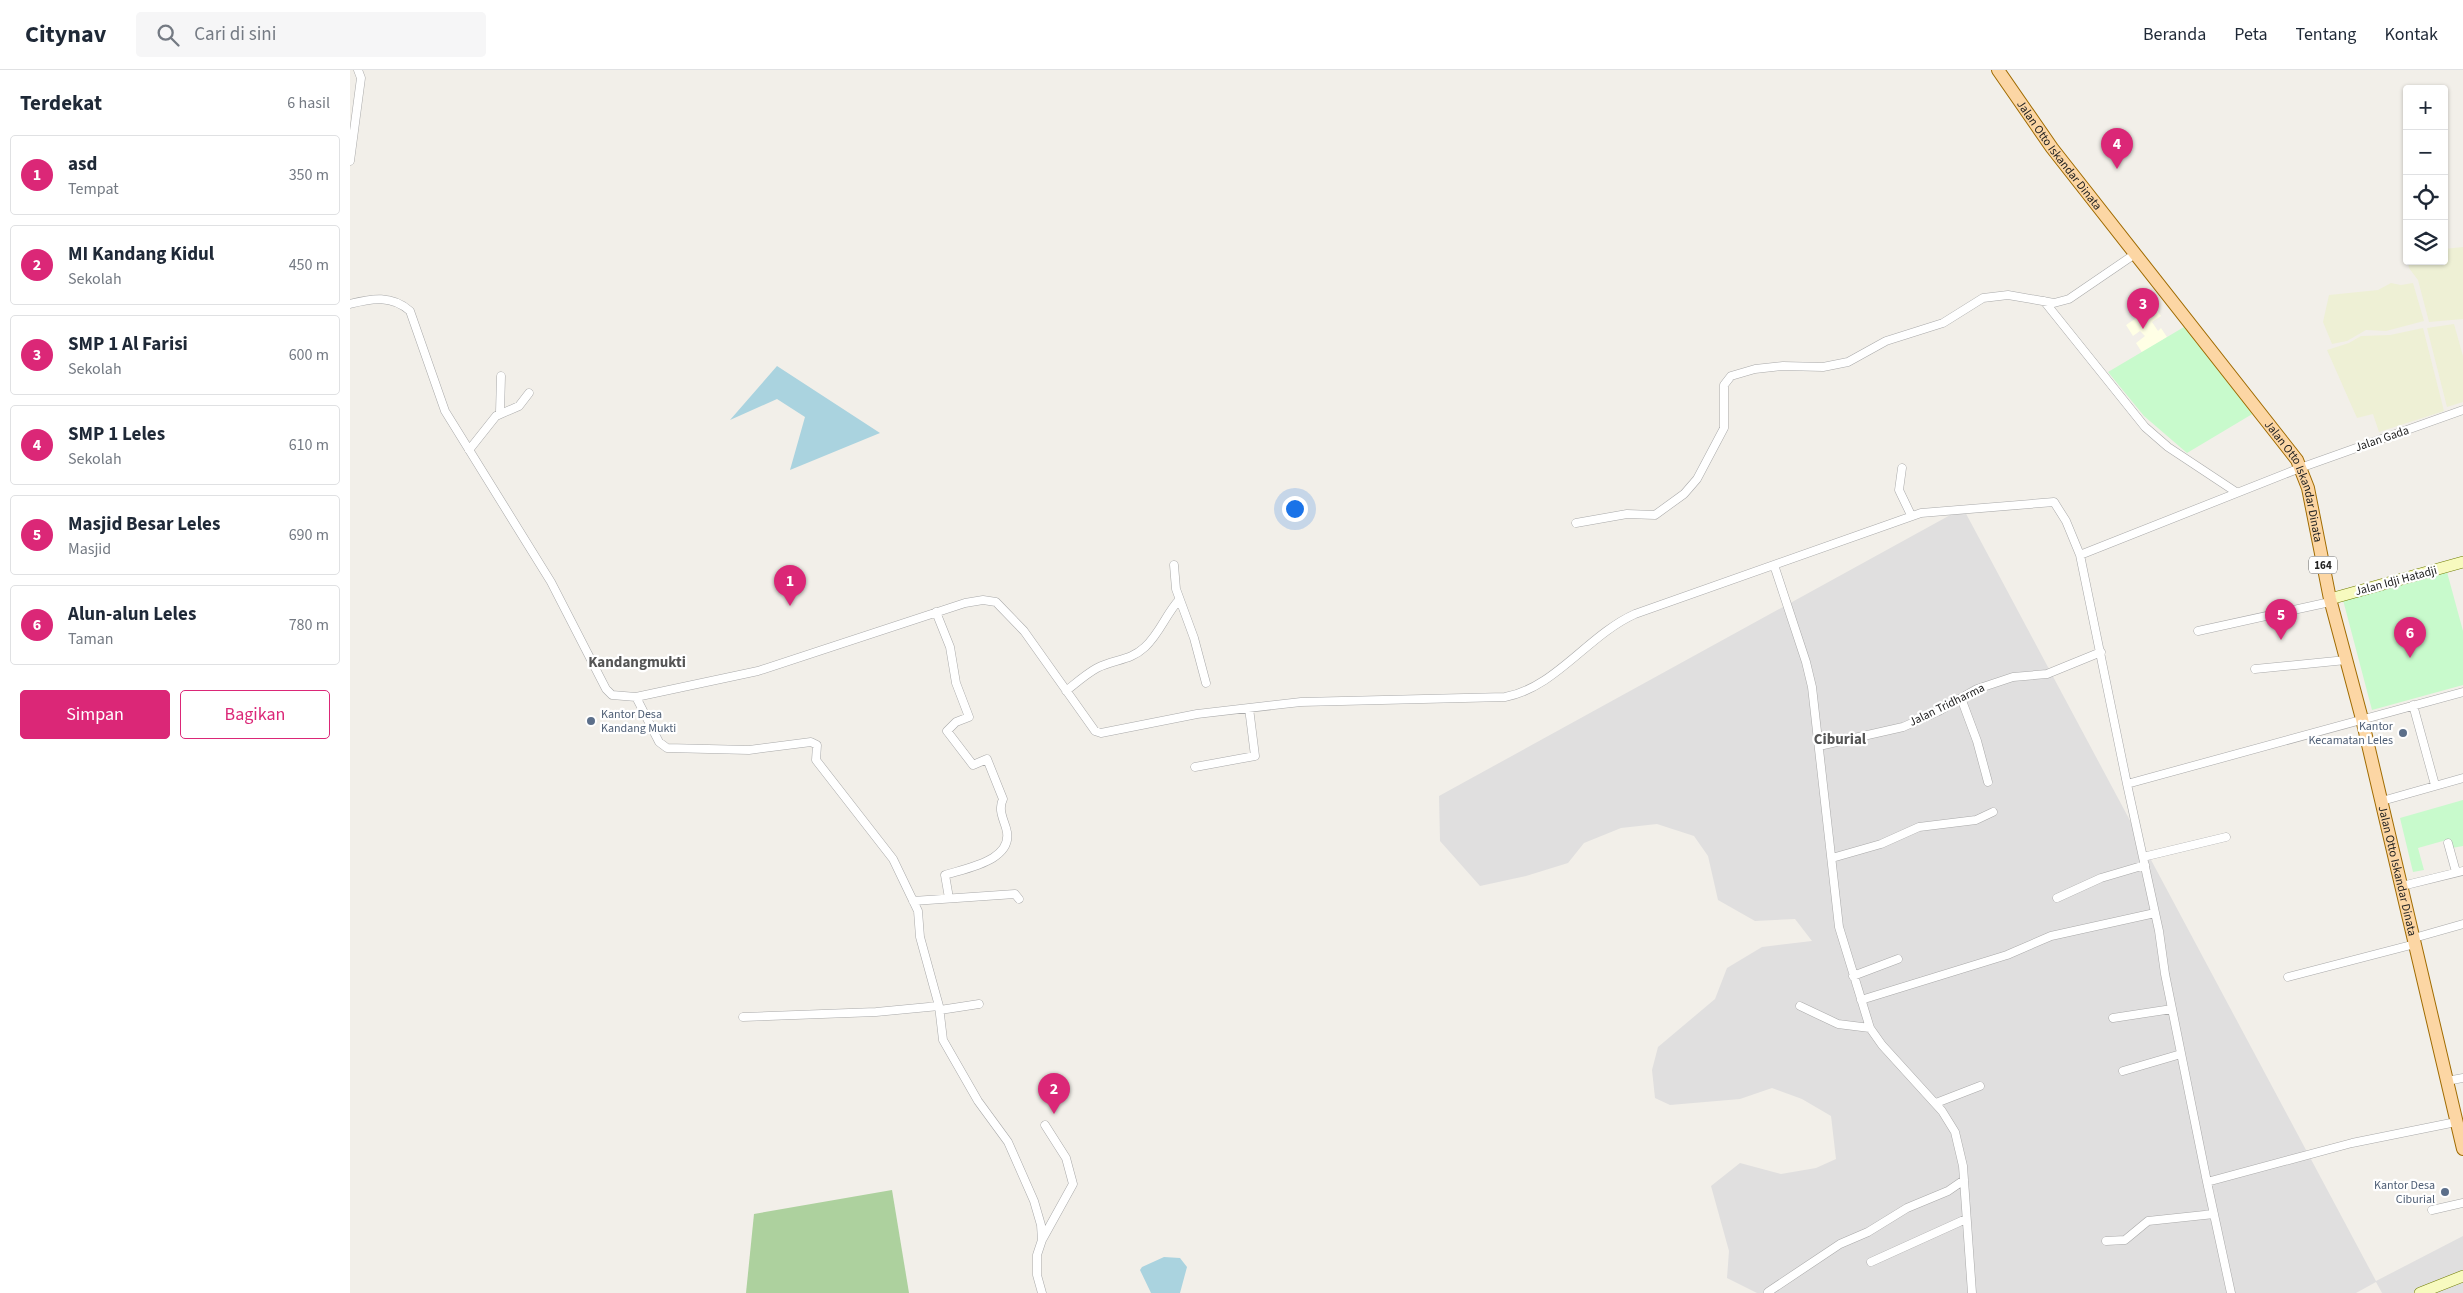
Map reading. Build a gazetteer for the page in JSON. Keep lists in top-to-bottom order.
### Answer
{
  "streets": {
    "main road": ["Jalan Otto Iskandar Dinata", "164"],
    "street": ["Jalan Gada", "Jalan Idji Hatadji", "Jalan Tridharma"]
  },
  "crossings": [
    ["Jalan Otto Iskandar Dinata", "Jalan Gada"],
    ["Jalan Otto Iskandar Dinata", "Jalan Idji Hatadji"]
  ],
  "districts": ["Kandangmukti", "Ciburial"],
  "places": ["Kantor Desa Kandang Mukti", "Kantor Kecamatan Leles", "Kantor Desa Ciburial"],
  "page": {
    "header": "Citynav",
    "search": "Cari di sini",
    "nav": [
      "Beranda",
      "Peta",
      "Tentang",
      "Kontak"
    ],
    "heading": ["Terdekat", "6 hasil"],
    "map_buttons": ["+", "−"],
    "pins": [
      "4",
      "3",
      "1",
      "5",
      "6",
      "2"
    ],
    "list": [
      {
        "mark": "1",
        "name": "asd",
        "note": "Tempat",
        "value": "350 m"
      },
      {
        "mark": "2",
        "name": "MI Kandang Kidul",
        "note": "Sekolah",
        "value": "450 m"
      },
      {
        "mark": "3",
        "name": "SMP 1 Al Farisi",
        "note": "Sekolah",
        "value": "600 m"
      },
      {
        "mark": "4",
        "name": "SMP 1 Leles",
        "note": "Sekolah",
        "value": "610 m"
      },
      {
        "mark": "5",
        "name": "Masjid Besar Leles",
        "note": "Masjid",
        "value": "690 m"
      },
      {
        "mark": "6",
        "name": "Alun-alun Leles",
        "note": "Taman",
        "value": "780 m"
      }
    ],
    "buttons": ["Simpan", "Bagikan"]
  }
}
